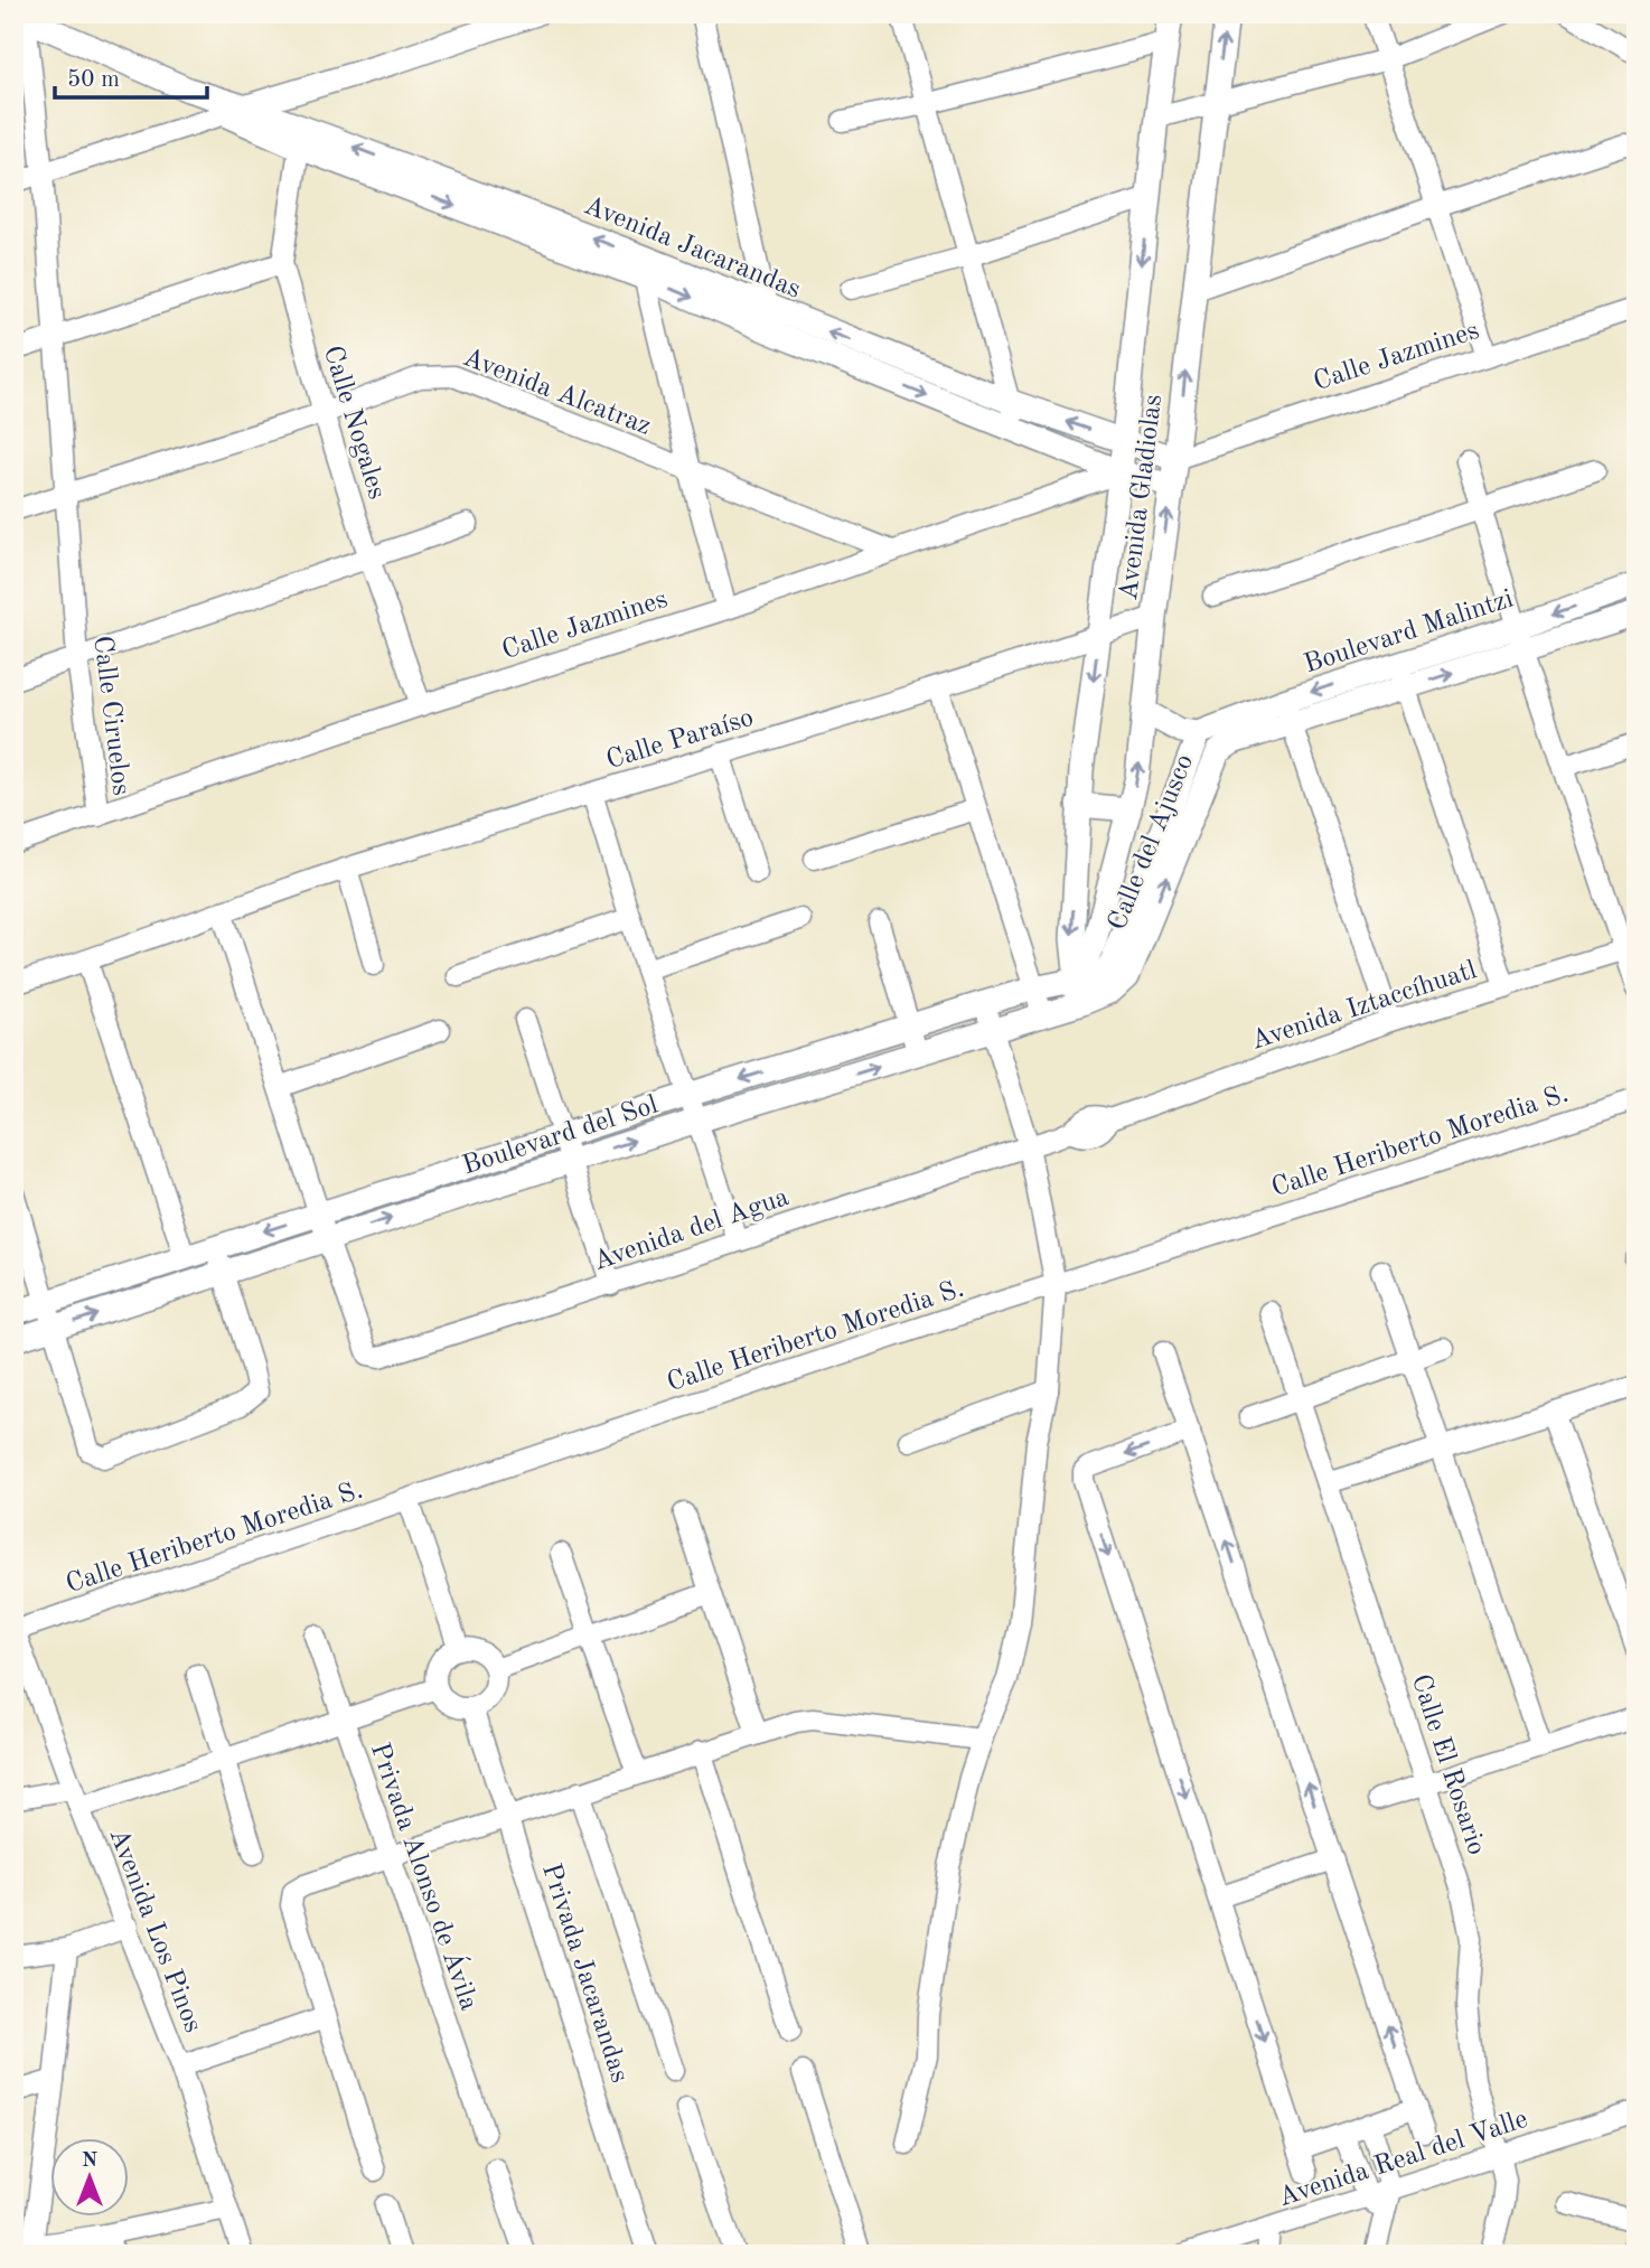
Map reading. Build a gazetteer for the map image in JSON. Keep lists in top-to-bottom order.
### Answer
{
  "streets": {
    "street": [
      "Avenida Jacarandas",
      "Calle Jazmines",
      "Avenida Alcatraz",
      "Calle Nogales",
      "Avenida Gladiolas",
      "Boulevard Malintzi",
      "Calle Ciruelos",
      "Calle Paraíso",
      "Calle del Ajusco",
      "Avenida Iztaccíhuatl",
      "Boulevard del Sol",
      "Calle Heriberto Moredia S.",
      "Avenida del Agua",
      "Calle El Rosario",
      "Privada Alonso de Ávila",
      "Avenida Los Pinos",
      "Privada Jacarandas",
      "Avenida Real del Valle"
    ]
  },
  "crossings": [
    ["Avenida Jacarandas", "Calle Jazmines"],
    ["Avenida Jacarandas", "Calle Nogales"],
    ["Avenida Jacarandas", "Avenida Gladiolas"],
    ["Avenida Jacarandas", "Calle Ciruelos"],
    ["Calle Jazmines", "Avenida Alcatraz"],
    ["Calle Jazmines", "Calle Nogales"],
    ["Calle Jazmines", "Avenida Gladiolas"],
    ["Calle Jazmines", "Calle Ciruelos"],
    ["Avenida Alcatraz", "Calle Nogales"],
    ["Avenida Alcatraz", "Calle Ciruelos"],
    ["Avenida Gladiolas", "Calle Paraíso"],
    ["Avenida Gladiolas", "Calle del Ajusco"],
    ["Avenida Gladiolas", "Boulevard del Sol"],
    ["Boulevard Malintzi", "Calle del Ajusco"],
    ["Calle del Ajusco", "Boulevard del Sol"],
    ["Avenida Iztaccíhuatl", "Avenida del Agua"],
    ["Boulevard del Sol", "Avenida del Agua"],
    ["Calle Heriberto Moredia S.", "Avenida Los Pinos"],
    ["Calle El Rosario", "Avenida Real del Valle"]
  ],
  "scale_bar": "50 m",
  "north": "top"
}
